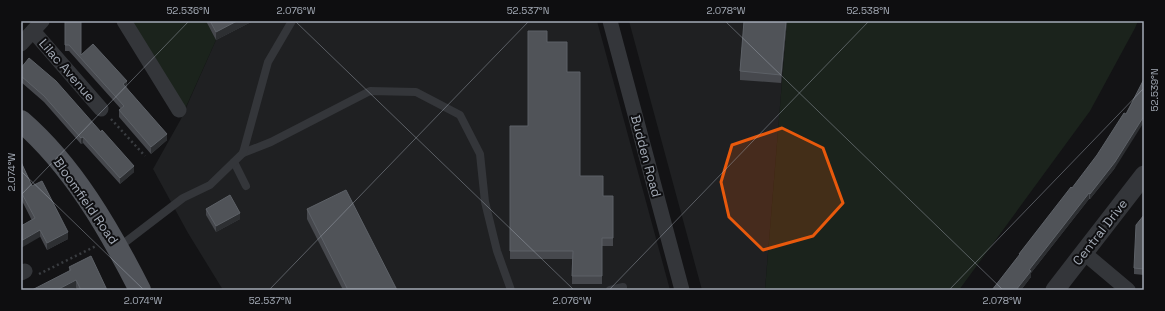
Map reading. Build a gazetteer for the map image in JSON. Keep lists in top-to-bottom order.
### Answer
{
  "streets": {
    "main road": ["Bloomfield Road"],
    "street": ["Lilac Avenue", "Budden Road", "Central Drive"]
  },
  "coordinates": [
    "52.536°N",
    "2.076°W",
    "52.537°N",
    "2.078°W",
    "52.538°N",
    "52.539°N",
    "2.074°W"
  ]
}
